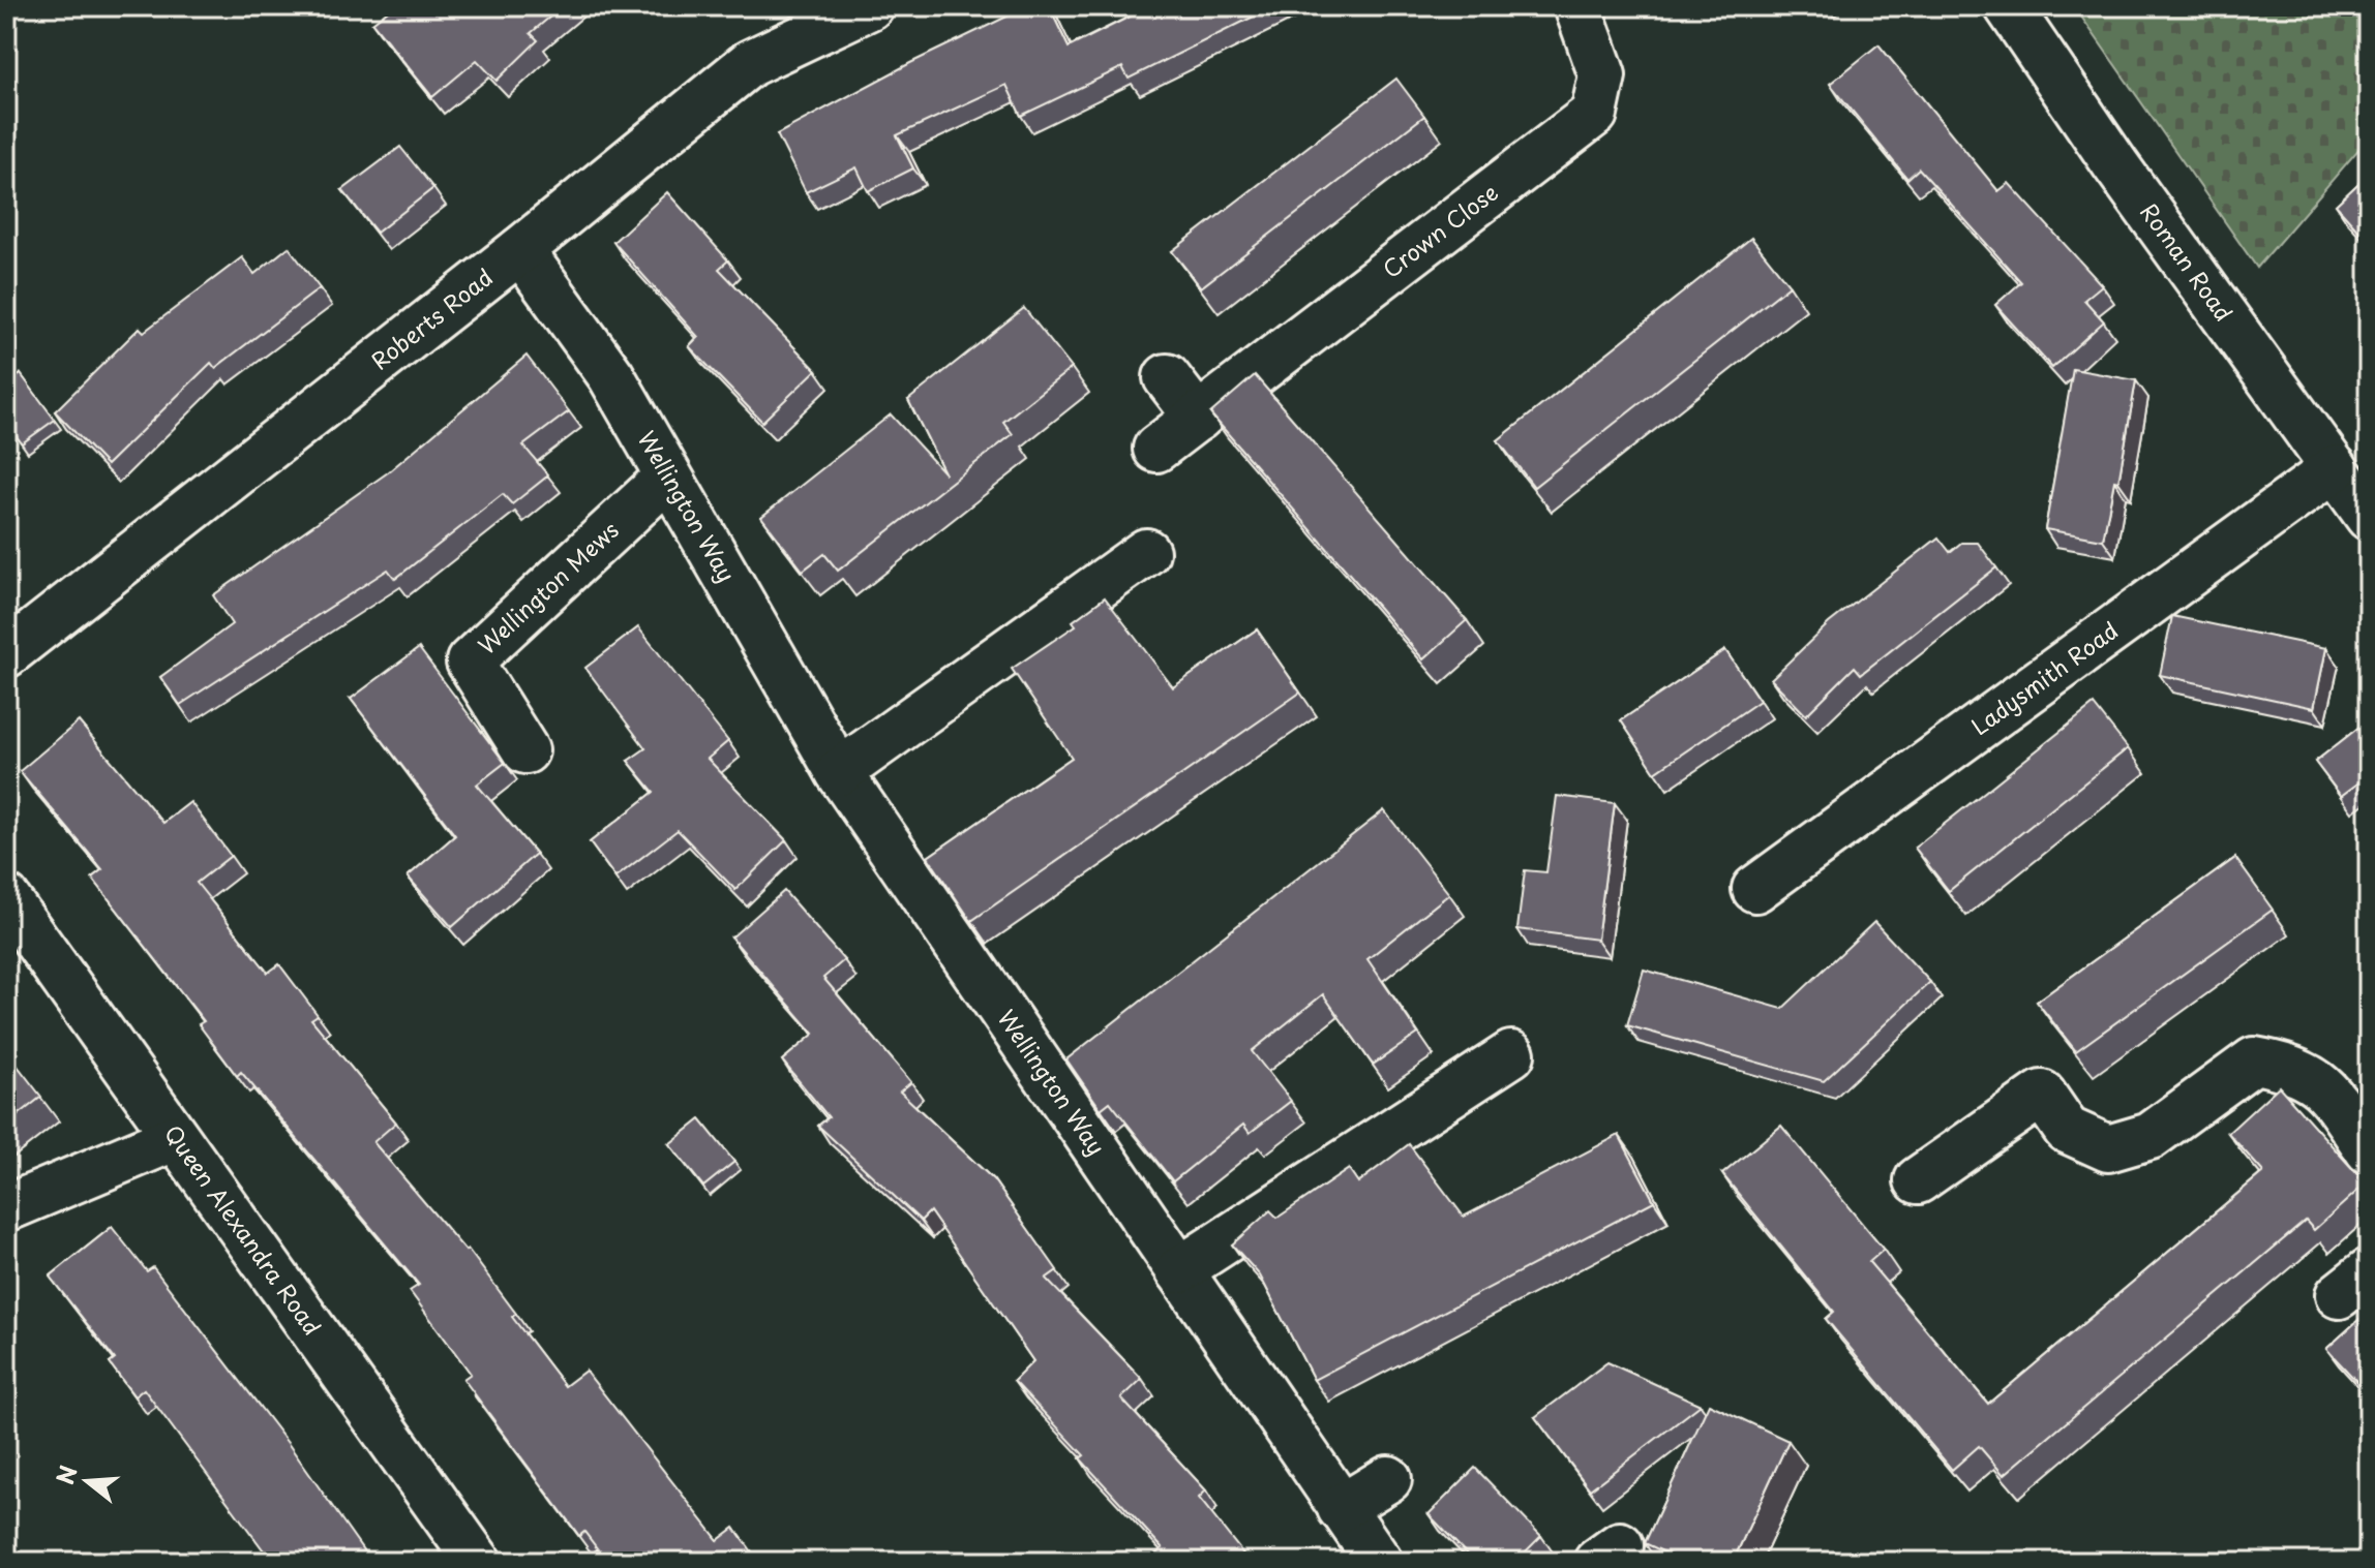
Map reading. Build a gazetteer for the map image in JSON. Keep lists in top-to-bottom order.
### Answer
{
  "streets": {
    "street": [
      "Crown Close",
      "Roman Road",
      "Roberts Road",
      "Wellington Way",
      "Wellington Mews",
      "Ladysmith Road",
      "Queen Alexandra Road"
    ]
  },
  "crossings": [
    ["Roman Road", "Ladysmith Road"],
    ["Roberts Road", "Wellington Way"],
    ["Wellington Way", "Wellington Mews"]
  ],
  "north": "left"
}
